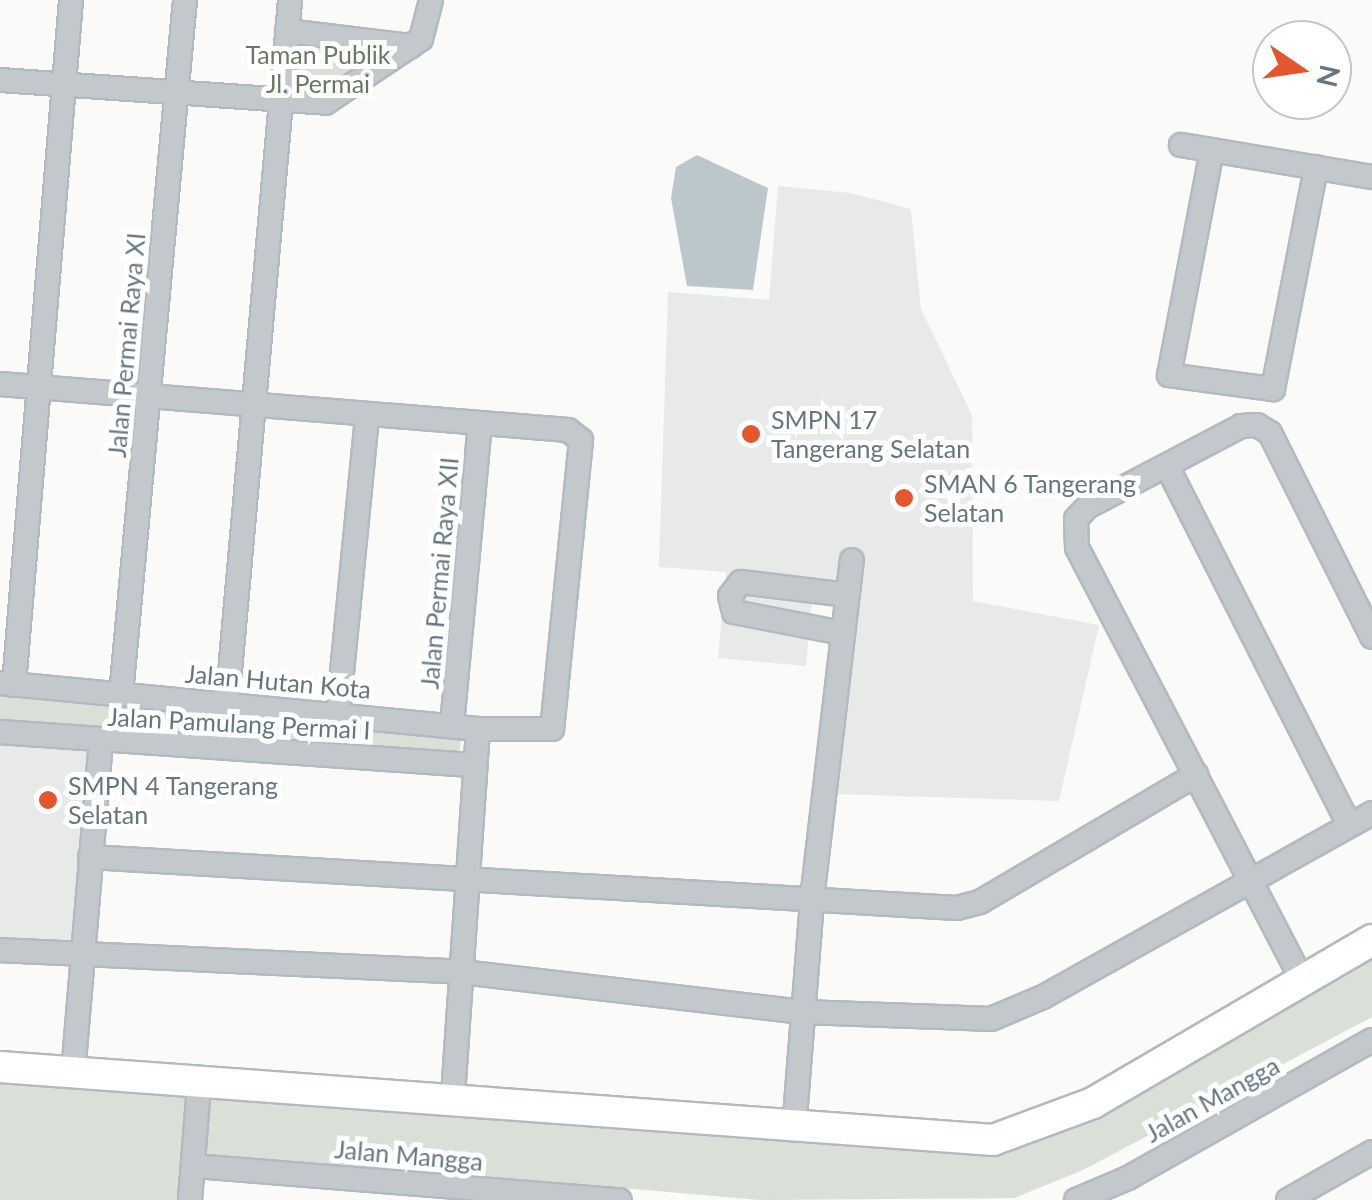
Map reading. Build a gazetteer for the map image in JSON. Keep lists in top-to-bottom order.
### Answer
{
  "streets": {
    "street": [
      "Jalan Permai Raya XI",
      "Jalan Permai Raya XII",
      "Jalan Hutan Kota",
      "Jalan Pamulang Permai I",
      "Jalan Mangga"
    ]
  },
  "crossings": [
    ["Jalan Permai Raya XI", "Jalan Hutan Kota"],
    ["Jalan Permai Raya XII", "Jalan Hutan Kota"]
  ],
  "parks": ["Taman Publik Jl. Permai"],
  "places": ["SMPN 17 Tangerang Selatan", "SMAN 6 Tangerang Selatan", "SMPN 4 Tangerang Selatan"],
  "north": "right"
}
